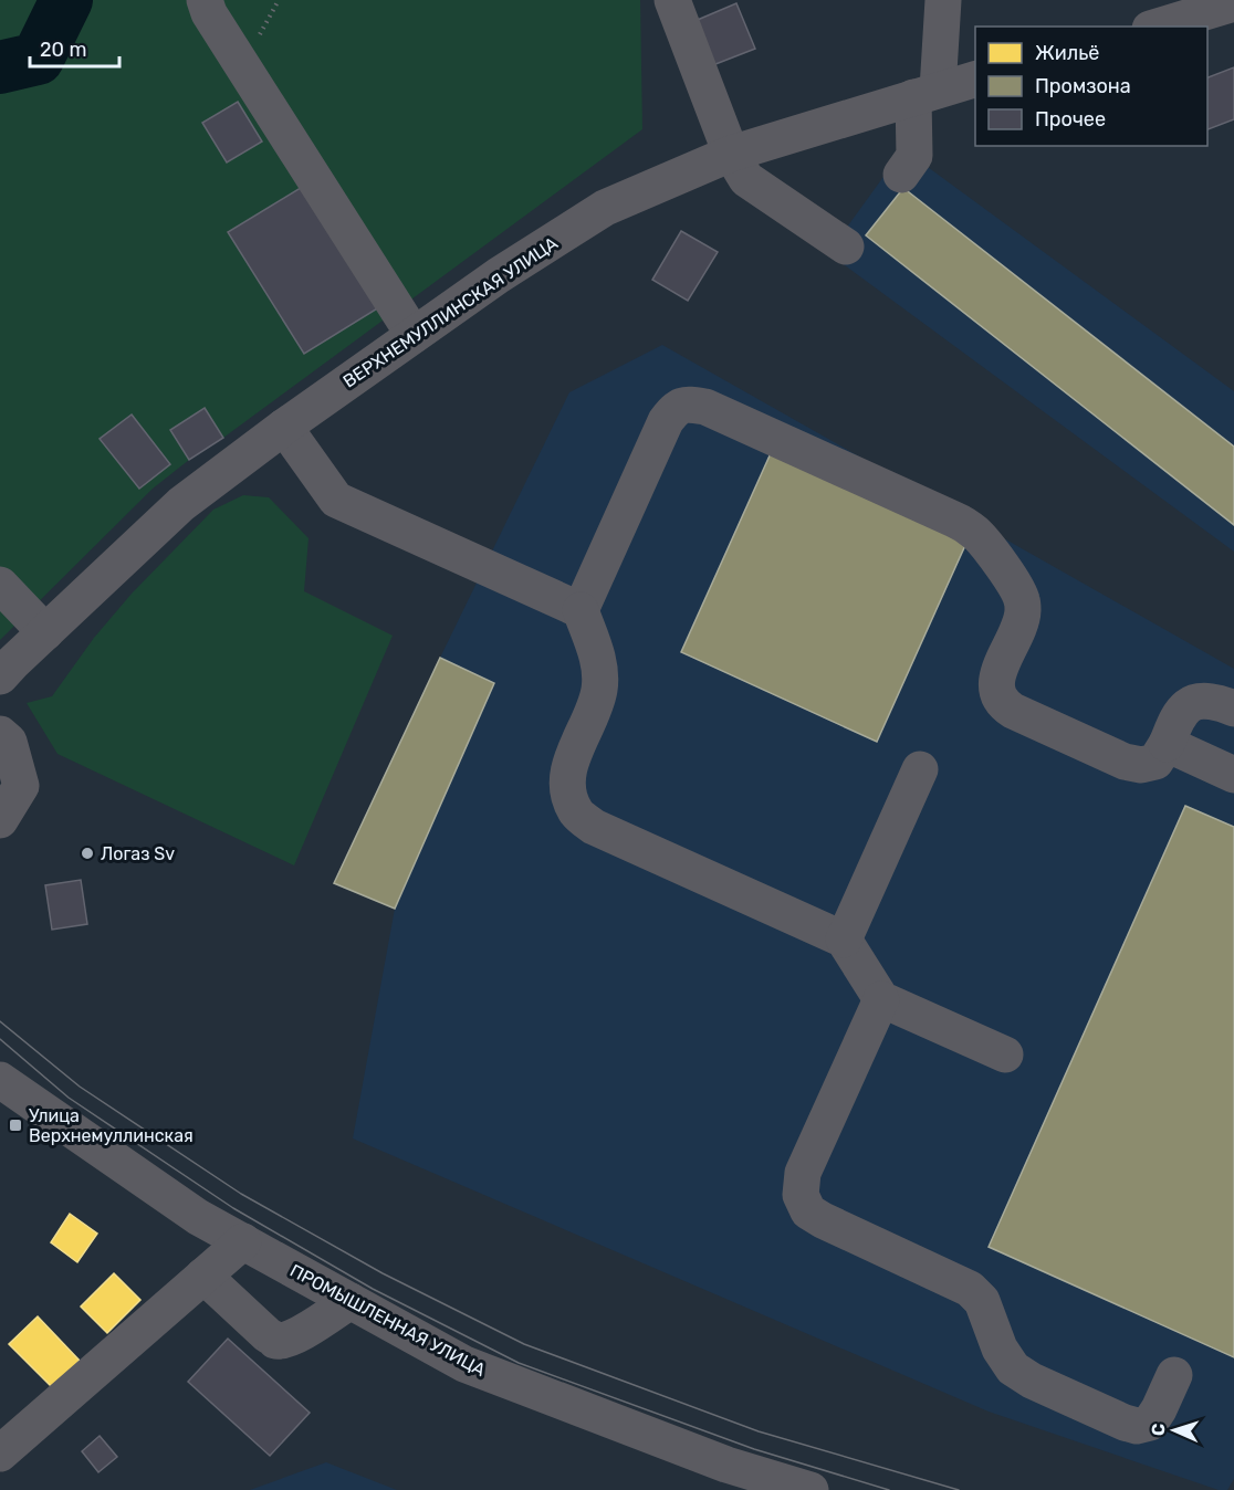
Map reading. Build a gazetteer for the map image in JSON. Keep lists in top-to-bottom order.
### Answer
{
  "streets": {
    "street": ["ВЕРХНЕМУЛЛИНСКАЯ УЛИЦА", "ПРОМЫШЛЕННАЯ УЛИЦА"]
  },
  "places": {
    "other": ["Логаз Sv"],
    "transit": ["Улица Верхнемуллинская"]
  },
  "legend": ["Жильё", "Промзона", "Прочее"],
  "scale_bar": "20 m",
  "north": "left"
}
